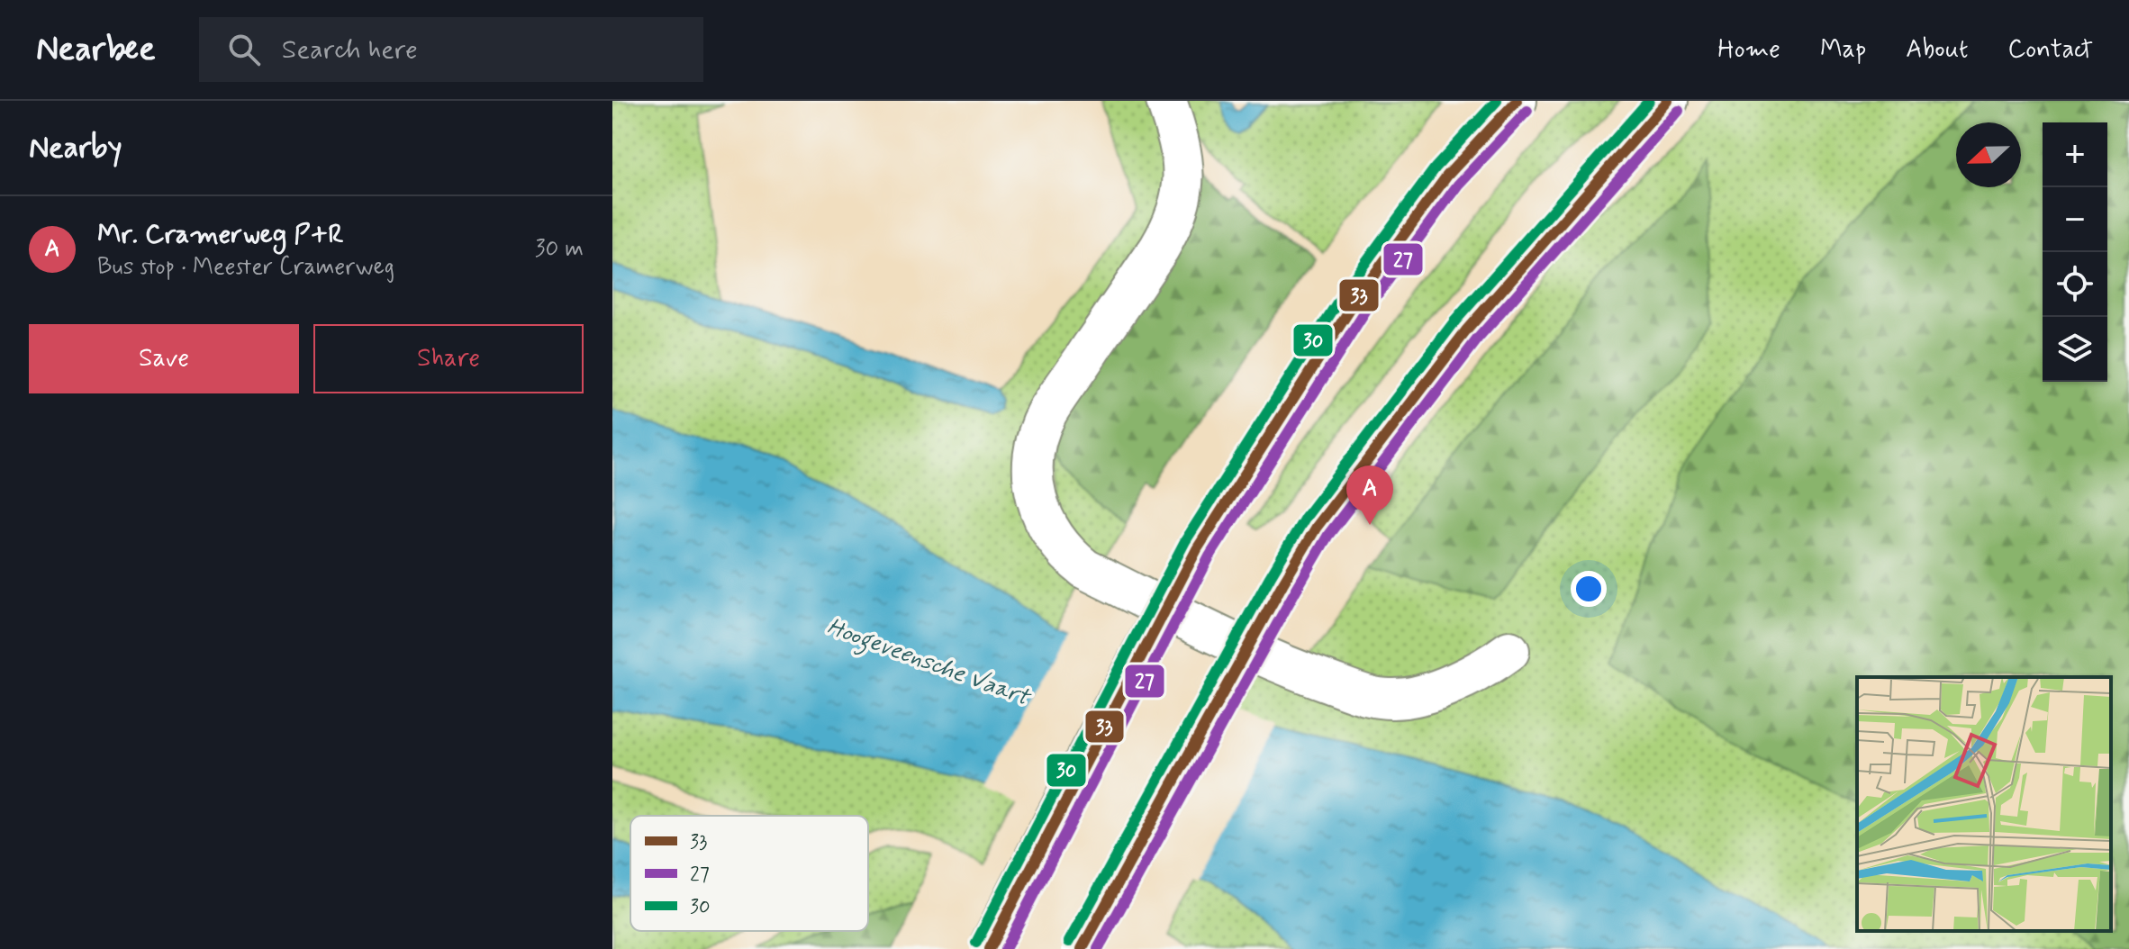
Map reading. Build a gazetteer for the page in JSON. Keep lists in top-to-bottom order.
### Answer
{
  "water": ["Hoogeveensche Vaart"],
  "lines": ["transit line 33", "transit line 30", "transit line 27"],
  "legend": ["33", "27", "30"],
  "north": "left",
  "page": {
    "header": "Nearbee",
    "search": "Search here",
    "nav": [
      "Home",
      "Map",
      "About",
      "Contact"
    ],
    "heading": "Nearby",
    "map_buttons": ["+", "−"],
    "list": [
      {
        "mark": "A",
        "name": "Mr. Cramerweg P+R",
        "note": "Bus stop · Meester Cramerweg",
        "value": "30 m"
      }
    ],
    "buttons": ["Save", "Share"],
    "pins": "A"
  }
}
